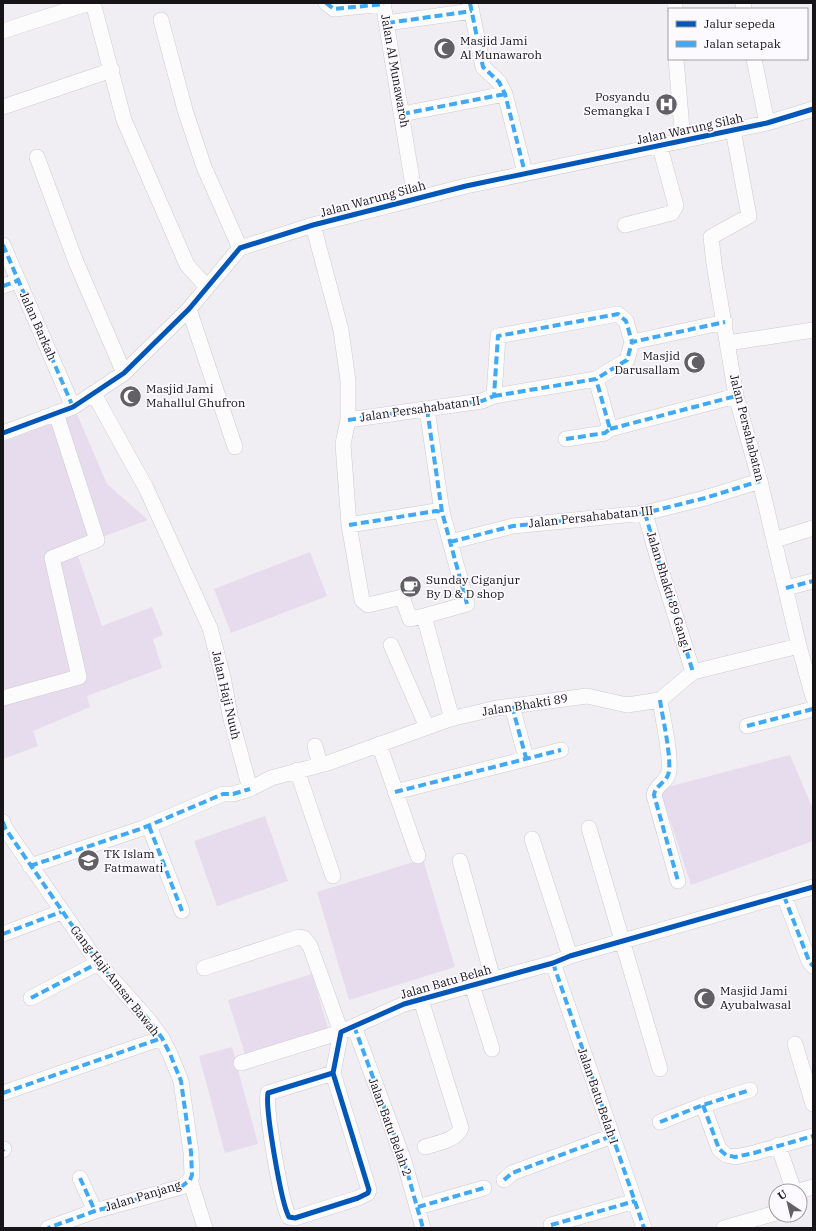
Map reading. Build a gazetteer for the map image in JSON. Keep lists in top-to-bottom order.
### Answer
{
  "streets": {
    "street": [
      "Jalan Al Munawaroh",
      "Jalan Warung Silah",
      "Jalan Barkah",
      "Jalan Persahabatan II",
      "Jalan Persahabatan",
      "Jalan Persahabatan III",
      "Jalan Bhakti 89 Gang I",
      "Jalan Haji Nuuh",
      "Jalan Bhakti 89",
      "Gang Haji Amsar Bawah",
      "Jalan Batu Belah",
      "Jalan Batu Belah I",
      "Jalan Batu Belah 2",
      "Jalan Panjang"
    ]
  },
  "crossings": [
    ["Jalan Al Munawaroh", "Jalan Warung Silah"],
    ["Jalan Warung Silah", "Jalan Persahabatan"],
    ["Jalan Persahabatan", "Jalan Persahabatan III"],
    ["Jalan Persahabatan III", "Jalan Bhakti 89 Gang I"],
    ["Jalan Haji Nuuh", "Jalan Bhakti 89"],
    ["Gang Haji Amsar Bawah", "Jalan Panjang"],
    ["Jalan Batu Belah", "Jalan Batu Belah I"],
    ["Jalan Batu Belah", "Jalan Batu Belah 2"]
  ],
  "places": {
    "mosque": [
      "Masjid Jami Al Munawaroh",
      "Masjid Darusallam",
      "Masjid Jami Mahallul Ghufron",
      "Masjid Jami Ayubalwasal"
    ],
    "hospital": ["Posyandu Semangka I"],
    "cafe": ["Sunday Ciganjur By D & D shop"],
    "school or university": ["TK Islam Fatmawati"]
  },
  "legend": ["Jalur sepeda", "Jalan setapak"],
  "north": "top left"
}
